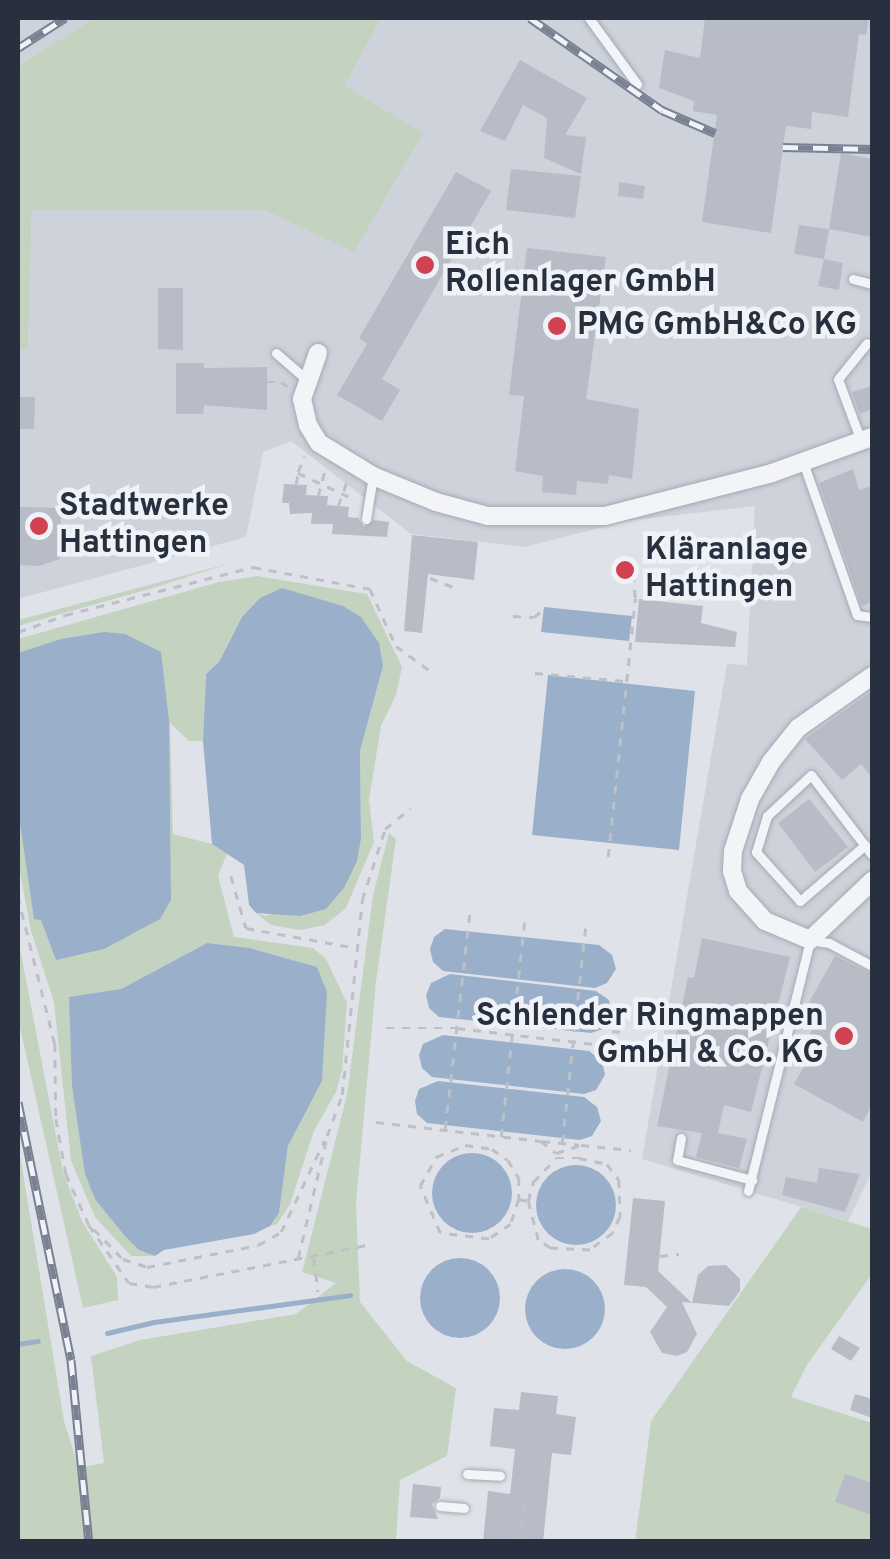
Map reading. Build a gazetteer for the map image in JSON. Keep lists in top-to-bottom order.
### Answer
{
  "places": [
    "Eich Rollenlager GmbH",
    "PMG GmbH&Co KG",
    "Stadtwerke Hattingen",
    "Kläranlage Hattingen",
    "Schlender Ringmappen GmbH & Co. KG"
  ]
}
